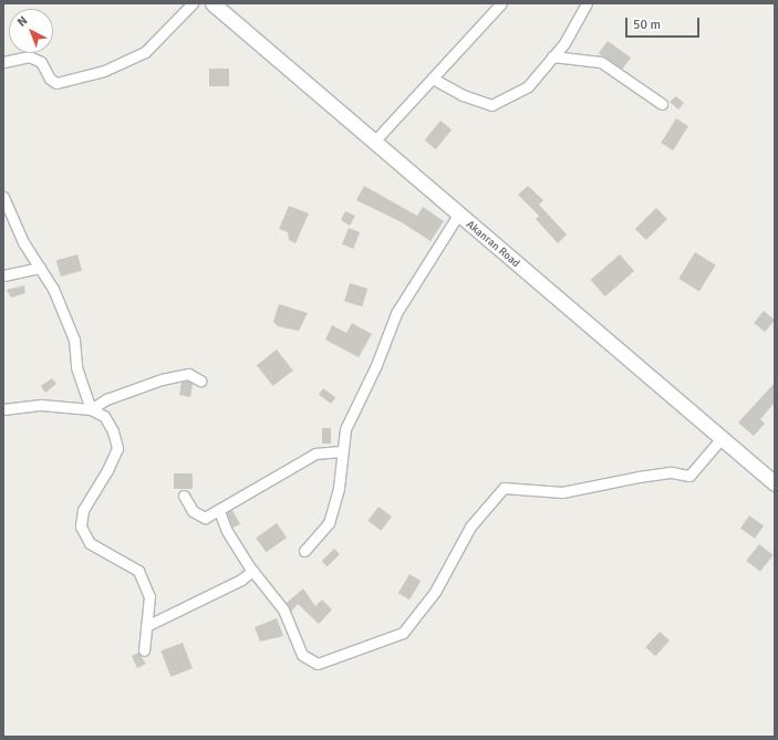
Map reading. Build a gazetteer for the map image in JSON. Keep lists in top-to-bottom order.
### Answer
{
  "streets": {
    "main road": ["Akanran Road"]
  },
  "scale_bar": "50 m",
  "north": "top left"
}
